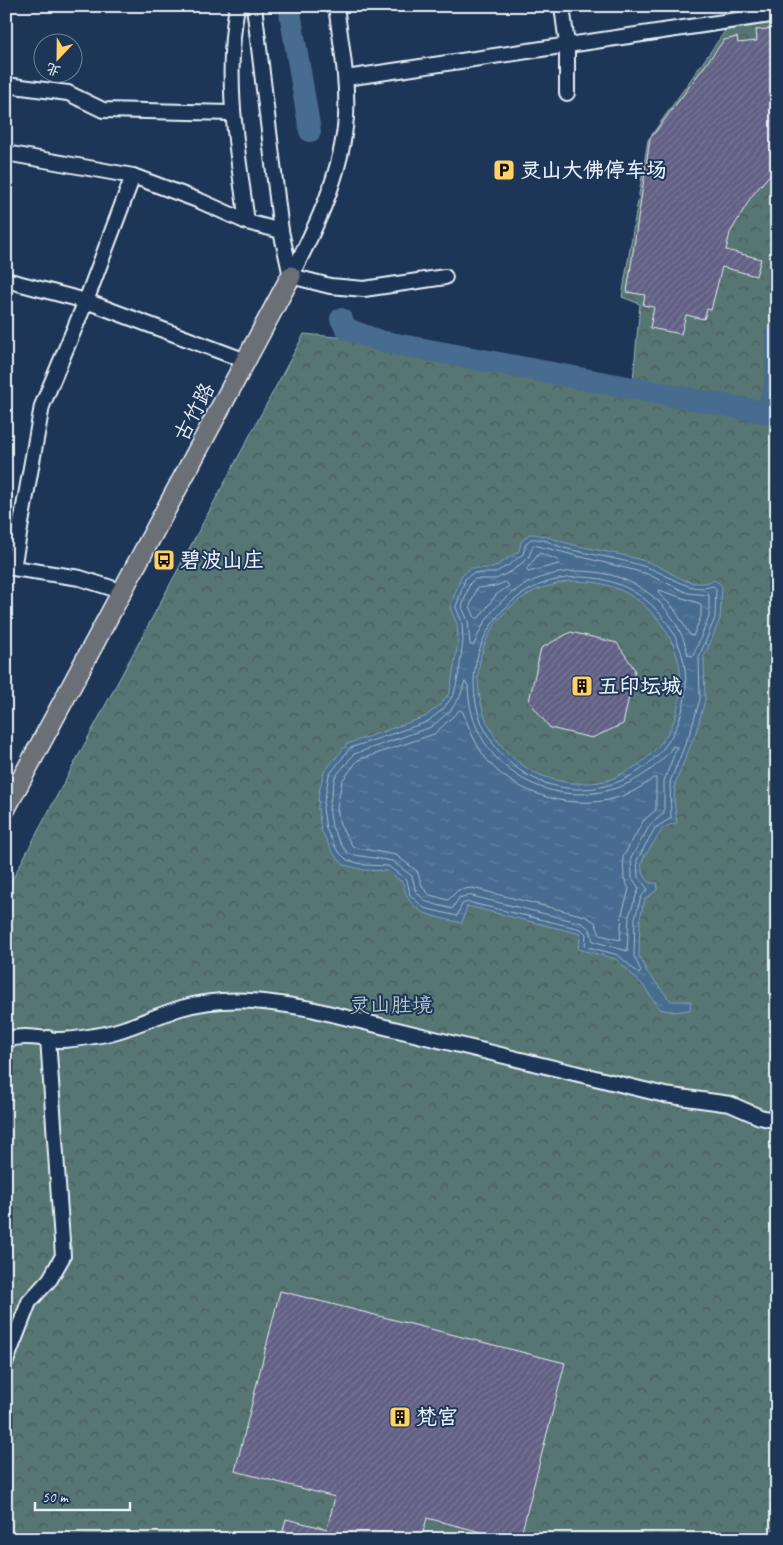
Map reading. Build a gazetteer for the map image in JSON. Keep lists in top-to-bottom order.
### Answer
{
  "streets": {
    "main road": ["古竹路"]
  },
  "parks": ["灵山胜境"],
  "places": {
    "parking": ["灵山大佛停车场"],
    "bus stop": ["碧波山庄"],
    "building": ["五印坛城", "梵宫"]
  },
  "scale_bar": "50 m",
  "north": "bottom"
}
